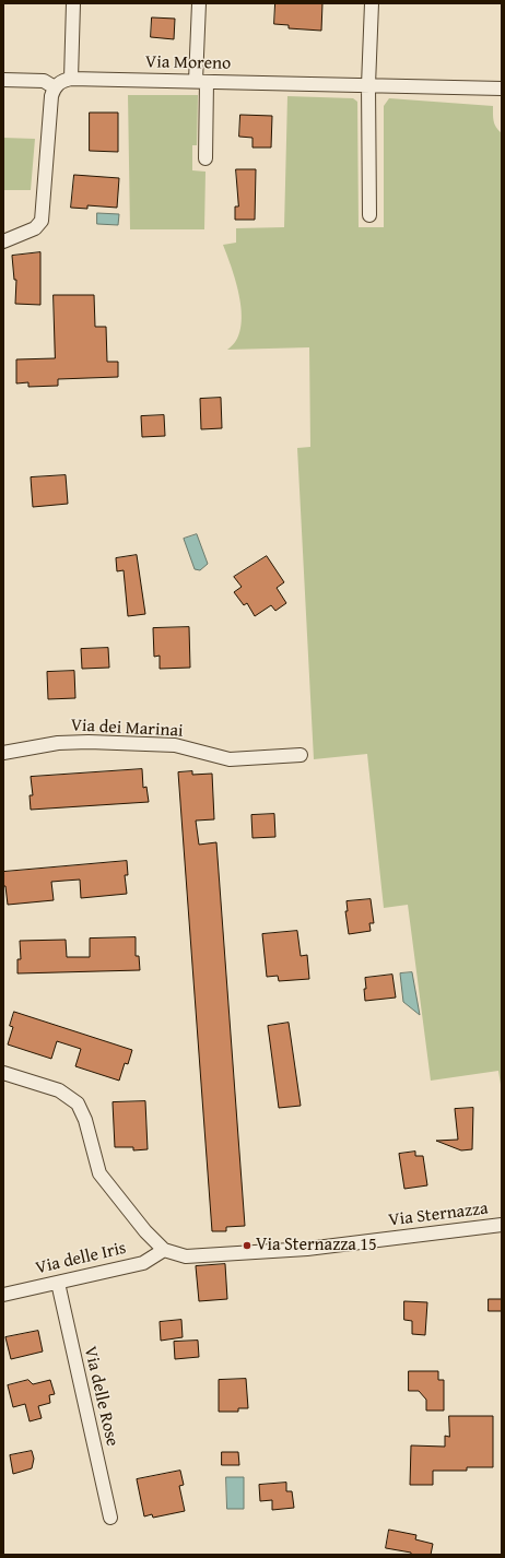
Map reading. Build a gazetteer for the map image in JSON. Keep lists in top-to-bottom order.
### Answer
{
  "streets": {
    "street": [
      "Via Moreno",
      "Via dei Marinai",
      "Via Sternazza",
      "Via delle Iris",
      "Via delle Rose"
    ]
  },
  "crossings": [
    ["Via Sternazza", "Via delle Iris"],
    ["Via delle Iris", "Via delle Rose"]
  ],
  "places": ["Via Sternazza 15"]
}
